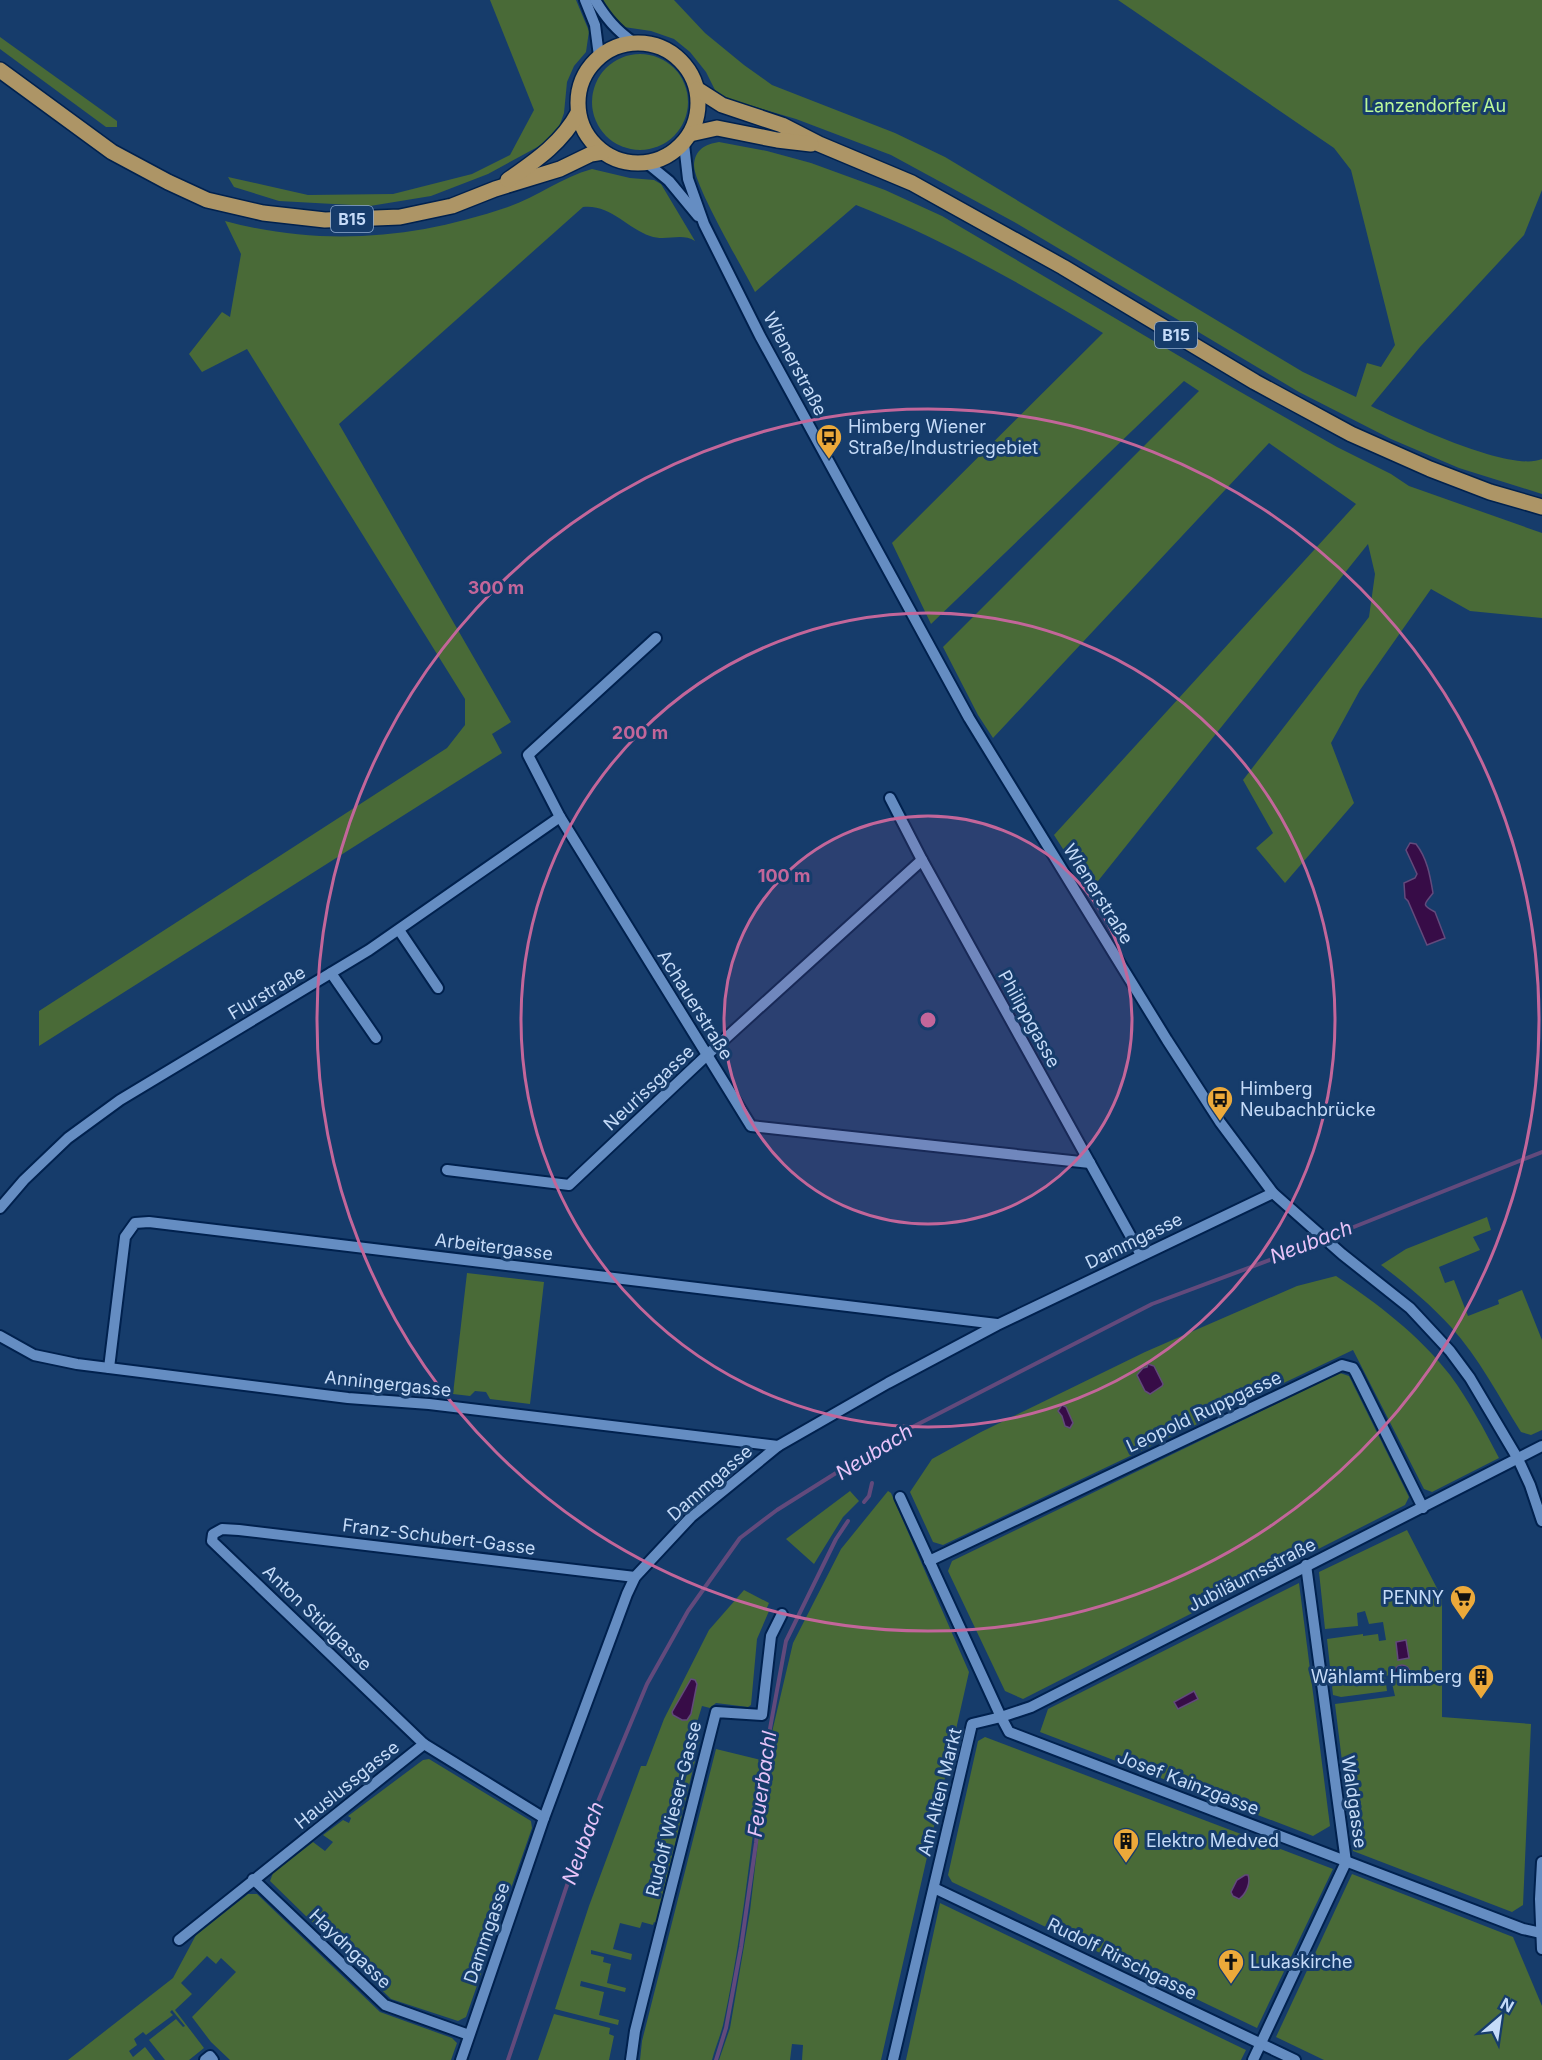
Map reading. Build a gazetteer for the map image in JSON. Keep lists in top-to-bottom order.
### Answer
{
  "streets": {
    "main road": ["B15"],
    "street": [
      "Wienerstraße",
      "Flurstraße",
      "Achauerstraße",
      "Philippgasse",
      "Neurissgasse",
      "Dammgasse",
      "Arbeitergasse",
      "Anningergasse",
      "Leopold Ruppgasse",
      "Franz-Schubert-Gasse",
      "Jubiläumsstraße",
      "Anton Stidlgasse",
      "Josef Kainzgasse",
      "Hauslussgasse",
      "Am Alten Markt",
      "Waldgasse",
      "Rudolf Wieser-Gasse",
      "Haydngasse",
      "Rudolf Rirschgasse"
    ]
  },
  "crossings": [
    ["B15", "Wienerstraße"],
    ["Wienerstraße", "Dammgasse"],
    ["Wienerstraße", "Jubiläumsstraße"],
    ["Flurstraße", "Achauerstraße"],
    ["Achauerstraße", "Philippgasse"],
    ["Achauerstraße", "Neurissgasse"],
    ["Philippgasse", "Neurissgasse"],
    ["Philippgasse", "Dammgasse"],
    ["Dammgasse", "Arbeitergasse"],
    ["Dammgasse", "Anningergasse"],
    ["Dammgasse", "Franz-Schubert-Gasse"],
    ["Dammgasse", "Hauslussgasse"],
    ["Dammgasse", "Haydngasse"],
    ["Arbeitergasse", "Anningergasse"],
    ["Leopold Ruppgasse", "Jubiläumsstraße"],
    ["Franz-Schubert-Gasse", "Anton Stidlgasse"],
    ["Jubiläumsstraße", "Josef Kainzgasse"],
    ["Jubiläumsstraße", "Am Alten Markt"],
    ["Jubiläumsstraße", "Waldgasse"],
    ["Anton Stidlgasse", "Hauslussgasse"],
    ["Josef Kainzgasse", "Am Alten Markt"],
    ["Josef Kainzgasse", "Waldgasse"],
    ["Hauslussgasse", "Haydngasse"],
    ["Am Alten Markt", "Rudolf Rirschgasse"],
    ["Waldgasse", "Rudolf Rirschgasse"]
  ],
  "water": ["Neubach", "Feuerbachl"],
  "parks": ["Lanzendorfer Au"],
  "places": {
    "bus stop": ["Himberg Wiener Straße/Industriegebiet", "Himberg Neubachbrücke"],
    "supermarket": ["PENNY"],
    "building": ["Wählamt Himberg", "Elektro Medved"],
    "church": ["Lukaskirche"]
  },
  "north": "top right",
  "rings": ["300 m", "200 m", "100 m"]
}
